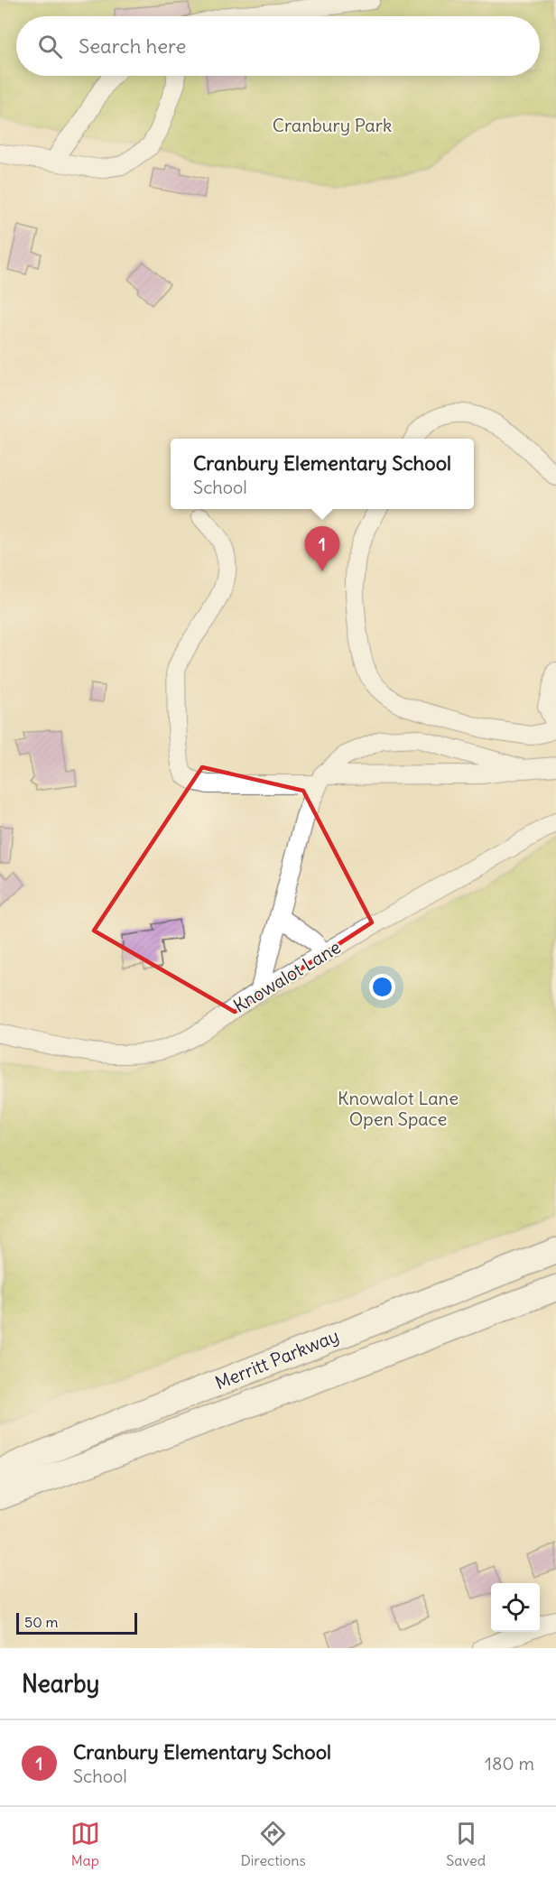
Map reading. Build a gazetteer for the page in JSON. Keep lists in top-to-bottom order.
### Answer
{
  "streets": {
    "highway": ["Merritt Parkway"],
    "street": ["Knowalot Lane"]
  },
  "parks": ["Cranbury Park", "Knowalot Lane Open Space"],
  "scale_bar": "50 m",
  "page": {
    "search": "Search here",
    "popup": ["Cranbury Elementary School", "School"],
    "pins": "1",
    "scale": "50 m",
    "heading": "Nearby",
    "list": [
      {
        "mark": "1",
        "name": "Cranbury Elementary School",
        "note": "School",
        "value": "180 m"
      }
    ],
    "nav": ["Map", "Directions", "Saved"]
  }
}
